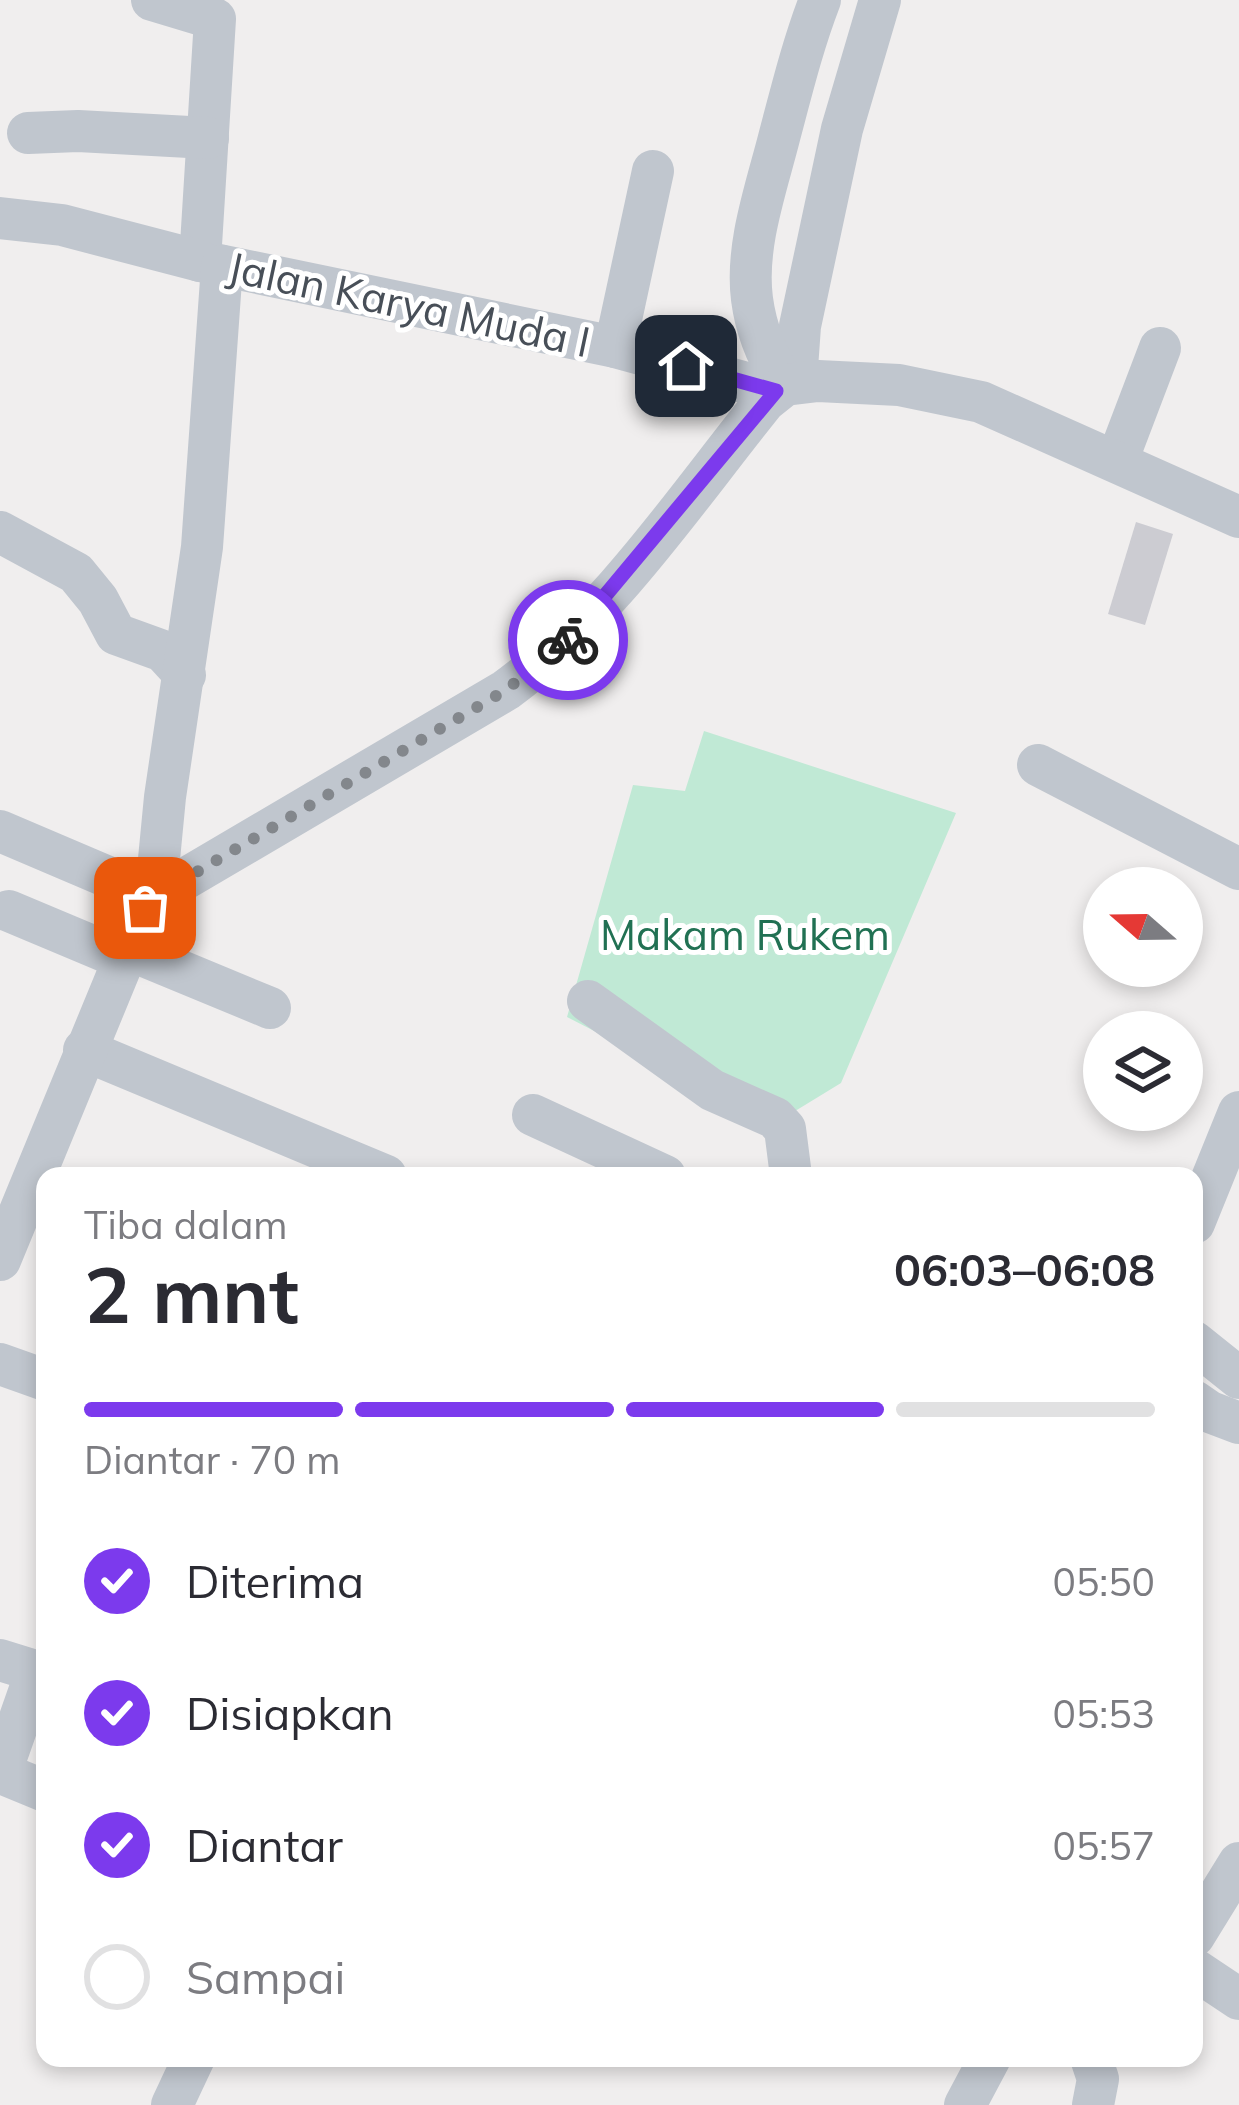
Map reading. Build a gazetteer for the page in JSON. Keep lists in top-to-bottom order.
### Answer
{
  "streets": {
    "street": ["Jalan Karya Muda I"]
  },
  "parks": ["Makam Rukem"],
  "north": "left",
  "page": {
    "heading": ["2 mnt", "Tiba dalam", "06:03–06:08"],
    "bar": "Diantar · 70 m",
    "list": [
      ["Diterima", "05:50"],
      ["Disiapkan", "05:53"],
      ["Diantar", "05:57"],
      "Sampai"
    ]
  }
}
